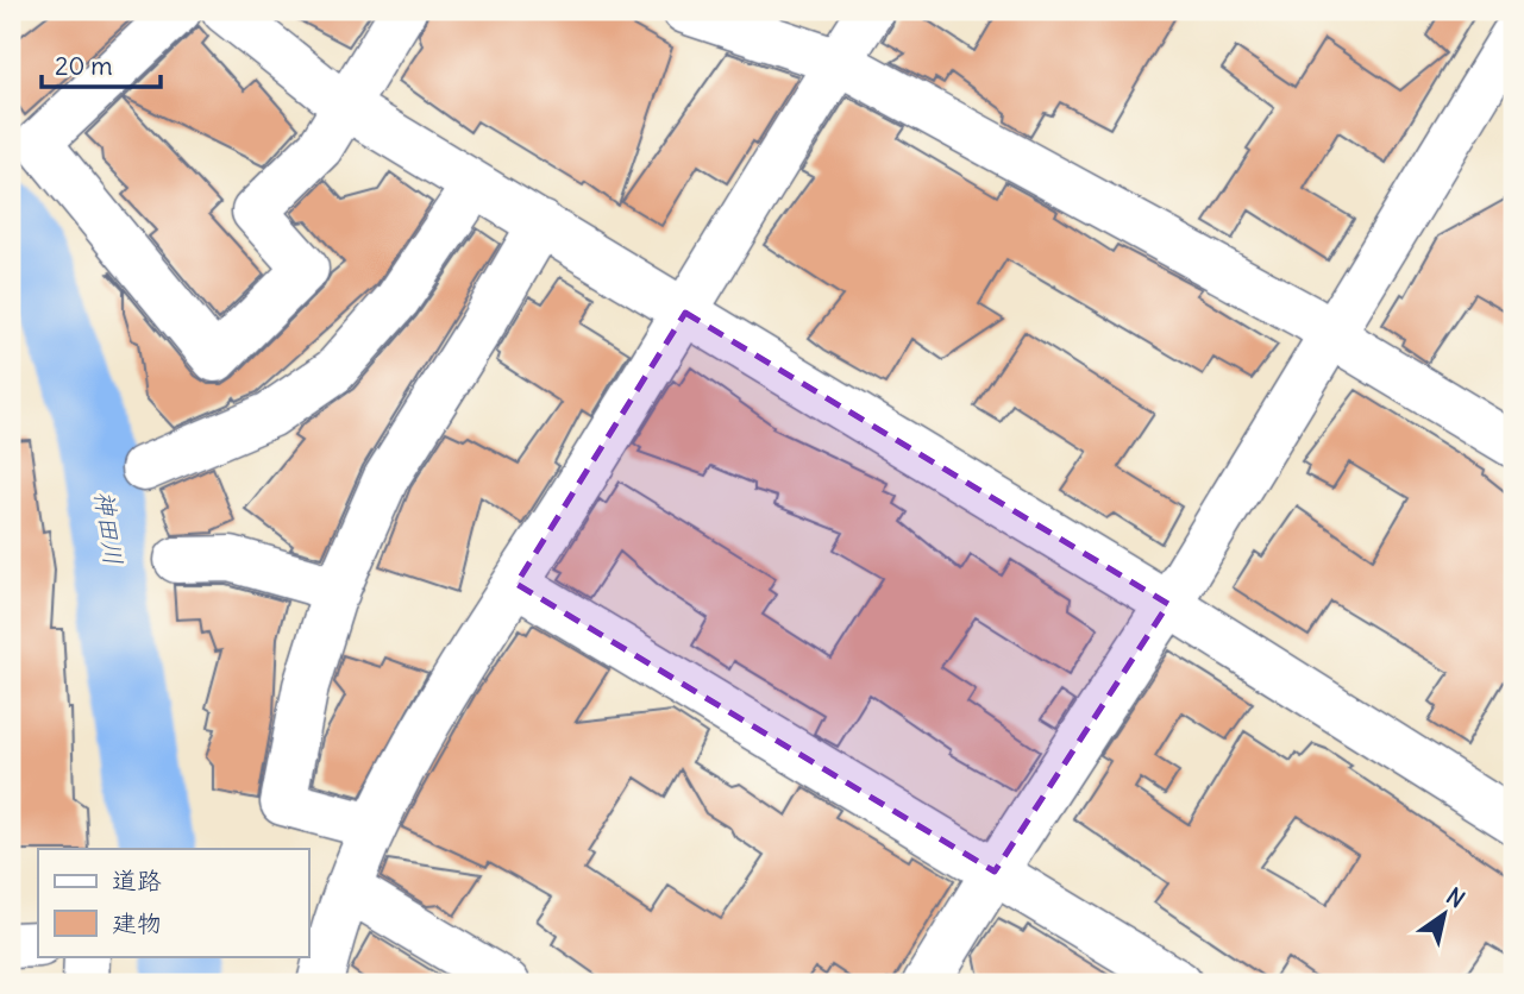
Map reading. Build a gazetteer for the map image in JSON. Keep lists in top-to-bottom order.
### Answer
{
  "water": ["神田川"],
  "legend": ["道路", "建物"],
  "scale_bar": "20 m",
  "north": "top right"
}
